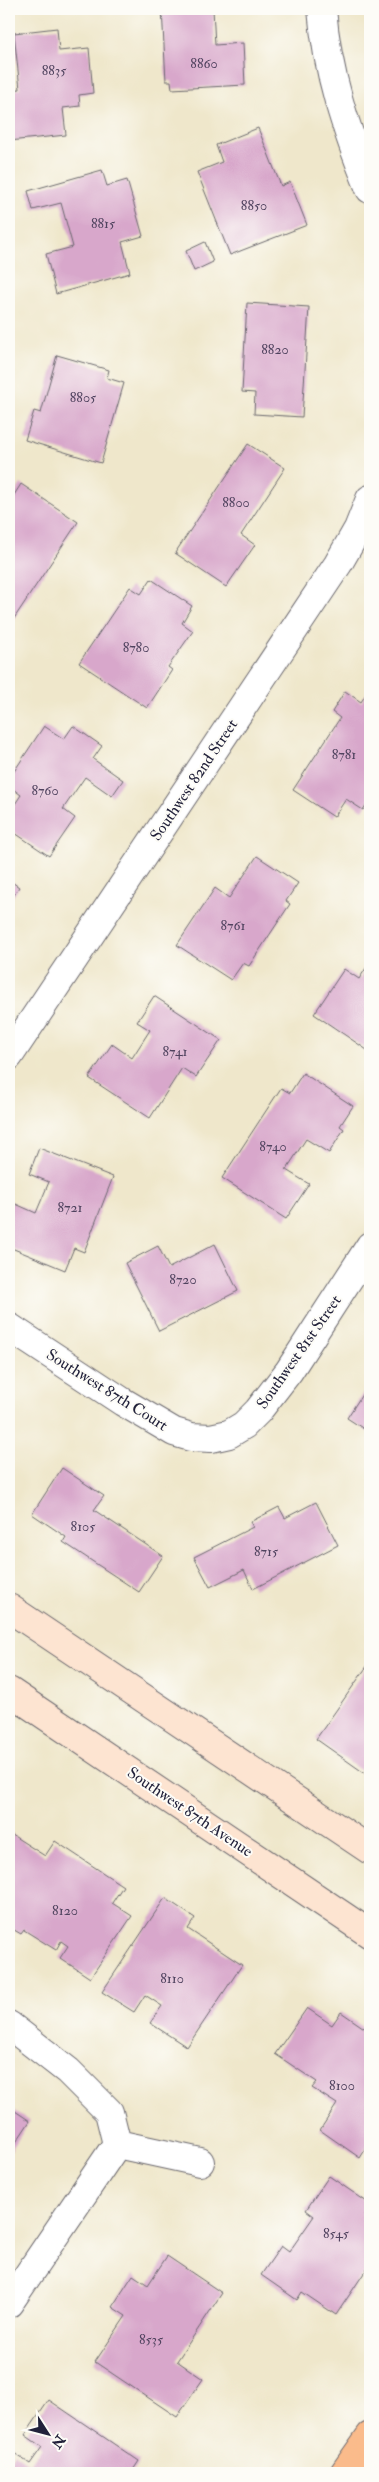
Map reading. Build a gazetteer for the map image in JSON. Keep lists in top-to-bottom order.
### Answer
{
  "streets": {
    "main road": ["Southwest 87th Avenue"],
    "street": ["Southwest 82nd Street", "Southwest 81st Street", "Southwest 87th Court"]
  },
  "crossings": [
    ["Southwest 81st Street", "Southwest 87th Court"]
  ],
  "house_numbers": [
    "8860",
    "8835",
    "8850",
    "8815",
    "8820",
    "8805",
    "8800",
    "8780",
    "8781",
    "8760",
    "8761",
    "8741",
    "8740",
    "8721",
    "8720",
    "8105",
    "8715",
    "8120",
    "8110",
    "8100",
    "8545",
    "8535"
  ],
  "north": "bottom right"
}
